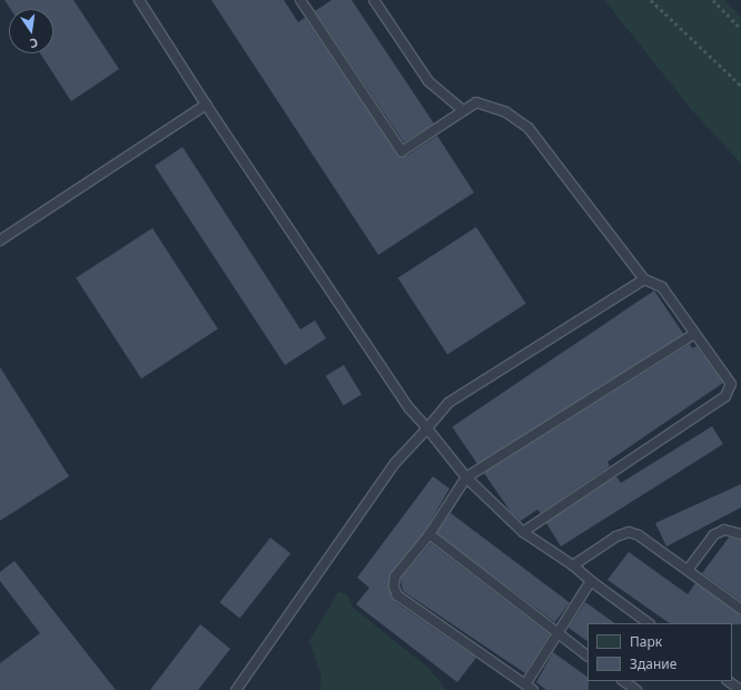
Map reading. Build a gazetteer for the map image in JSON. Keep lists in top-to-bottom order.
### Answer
{
  "legend": ["Парк", "Здание"],
  "north": "bottom"
}
